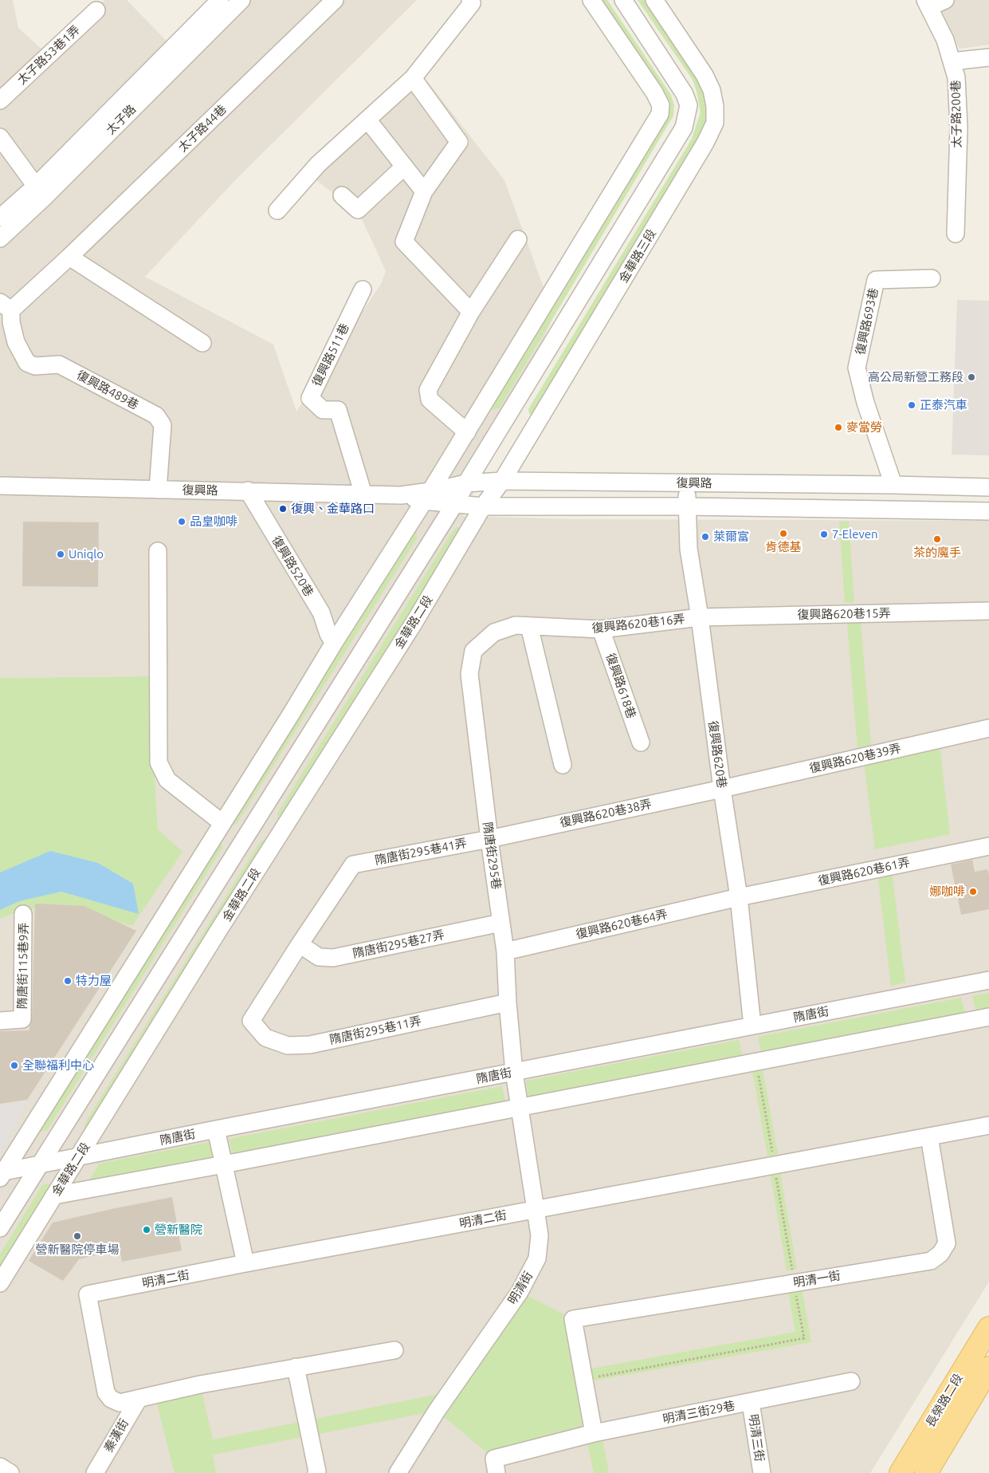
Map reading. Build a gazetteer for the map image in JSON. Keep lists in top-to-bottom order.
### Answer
{
  "streets": {
    "main road": ["長榮路二段"],
    "street": [
      "太子路53巷1弄",
      "太子路200巷",
      "太子路",
      "太子路44巷",
      "金華路三段",
      "復興路693巷",
      "復興路511巷",
      "復興路489巷",
      "復興路",
      "復興路520巷",
      "復興路620巷15弄",
      "金華路二段",
      "復興路620巷16弄",
      "復興路618巷",
      "復興路620巷",
      "復興路620巷39弄",
      "復興路620巷38弄",
      "隋唐街295巷41弄",
      "隋唐街295巷",
      "復興路620巷61弄",
      "復興路620巷64弄",
      "隋唐街295巷27弄",
      "隋唐街115巷9弄",
      "隋唐街",
      "隋唐街295巷11弄",
      "明清二街",
      "明清一街",
      "明清街",
      "明清三街29巷",
      "秦漢街",
      "明清三街"
    ]
  },
  "crossings": [
    ["太子路44巷", "復興路489巷"],
    ["金華路三段", "復興路"],
    ["金華路三段", "金華路二段"],
    ["復興路693巷", "復興路"],
    ["復興路511巷", "復興路"],
    ["復興路489巷", "復興路"],
    ["復興路", "復興路520巷"],
    ["復興路", "金華路二段"],
    ["復興路", "復興路620巷"],
    ["復興路620巷15弄", "復興路620巷16弄"],
    ["復興路620巷15弄", "復興路620巷"],
    ["金華路二段", "隋唐街"],
    ["復興路620巷16弄", "復興路618巷"],
    ["復興路620巷16弄", "復興路620巷"],
    ["復興路620巷16弄", "隋唐街295巷"],
    ["復興路620巷", "復興路620巷39弄"],
    ["復興路620巷", "復興路620巷38弄"],
    ["復興路620巷", "復興路620巷61弄"],
    ["復興路620巷", "復興路620巷64弄"],
    ["復興路620巷", "隋唐街"],
    ["復興路620巷39弄", "復興路620巷38弄"],
    ["復興路620巷38弄", "隋唐街295巷41弄"],
    ["復興路620巷38弄", "隋唐街295巷"],
    ["隋唐街295巷41弄", "隋唐街295巷"],
    ["隋唐街295巷41弄", "隋唐街295巷27弄"],
    ["隋唐街295巷41弄", "隋唐街295巷11弄"],
    ["隋唐街295巷", "復興路620巷64弄"],
    ["隋唐街295巷", "隋唐街295巷27弄"],
    ["隋唐街295巷", "隋唐街"],
    ["隋唐街295巷", "隋唐街295巷11弄"],
    ["隋唐街295巷", "明清街"],
    ["復興路620巷61弄", "復興路620巷64弄"],
    ["隋唐街295巷27弄", "隋唐街295巷11弄"],
    ["隋唐街", "明清街"],
    ["明清二街", "明清街"],
    ["明清二街", "秦漢街"],
    ["明清三街29巷", "明清三街"]
  ],
  "places": [
    "高公局新營工務段",
    "正泰汽車",
    "麥當勞",
    "復興、金華路口",
    "品皇咖啡",
    "肯德基",
    "7-Eleven",
    "萊爾富",
    "茶的魔手",
    "Uniqlo",
    "娜咖啡",
    "特力屋",
    "全聯福利中心",
    "營新醫院",
    "營新醫院停車場"
  ]
}
